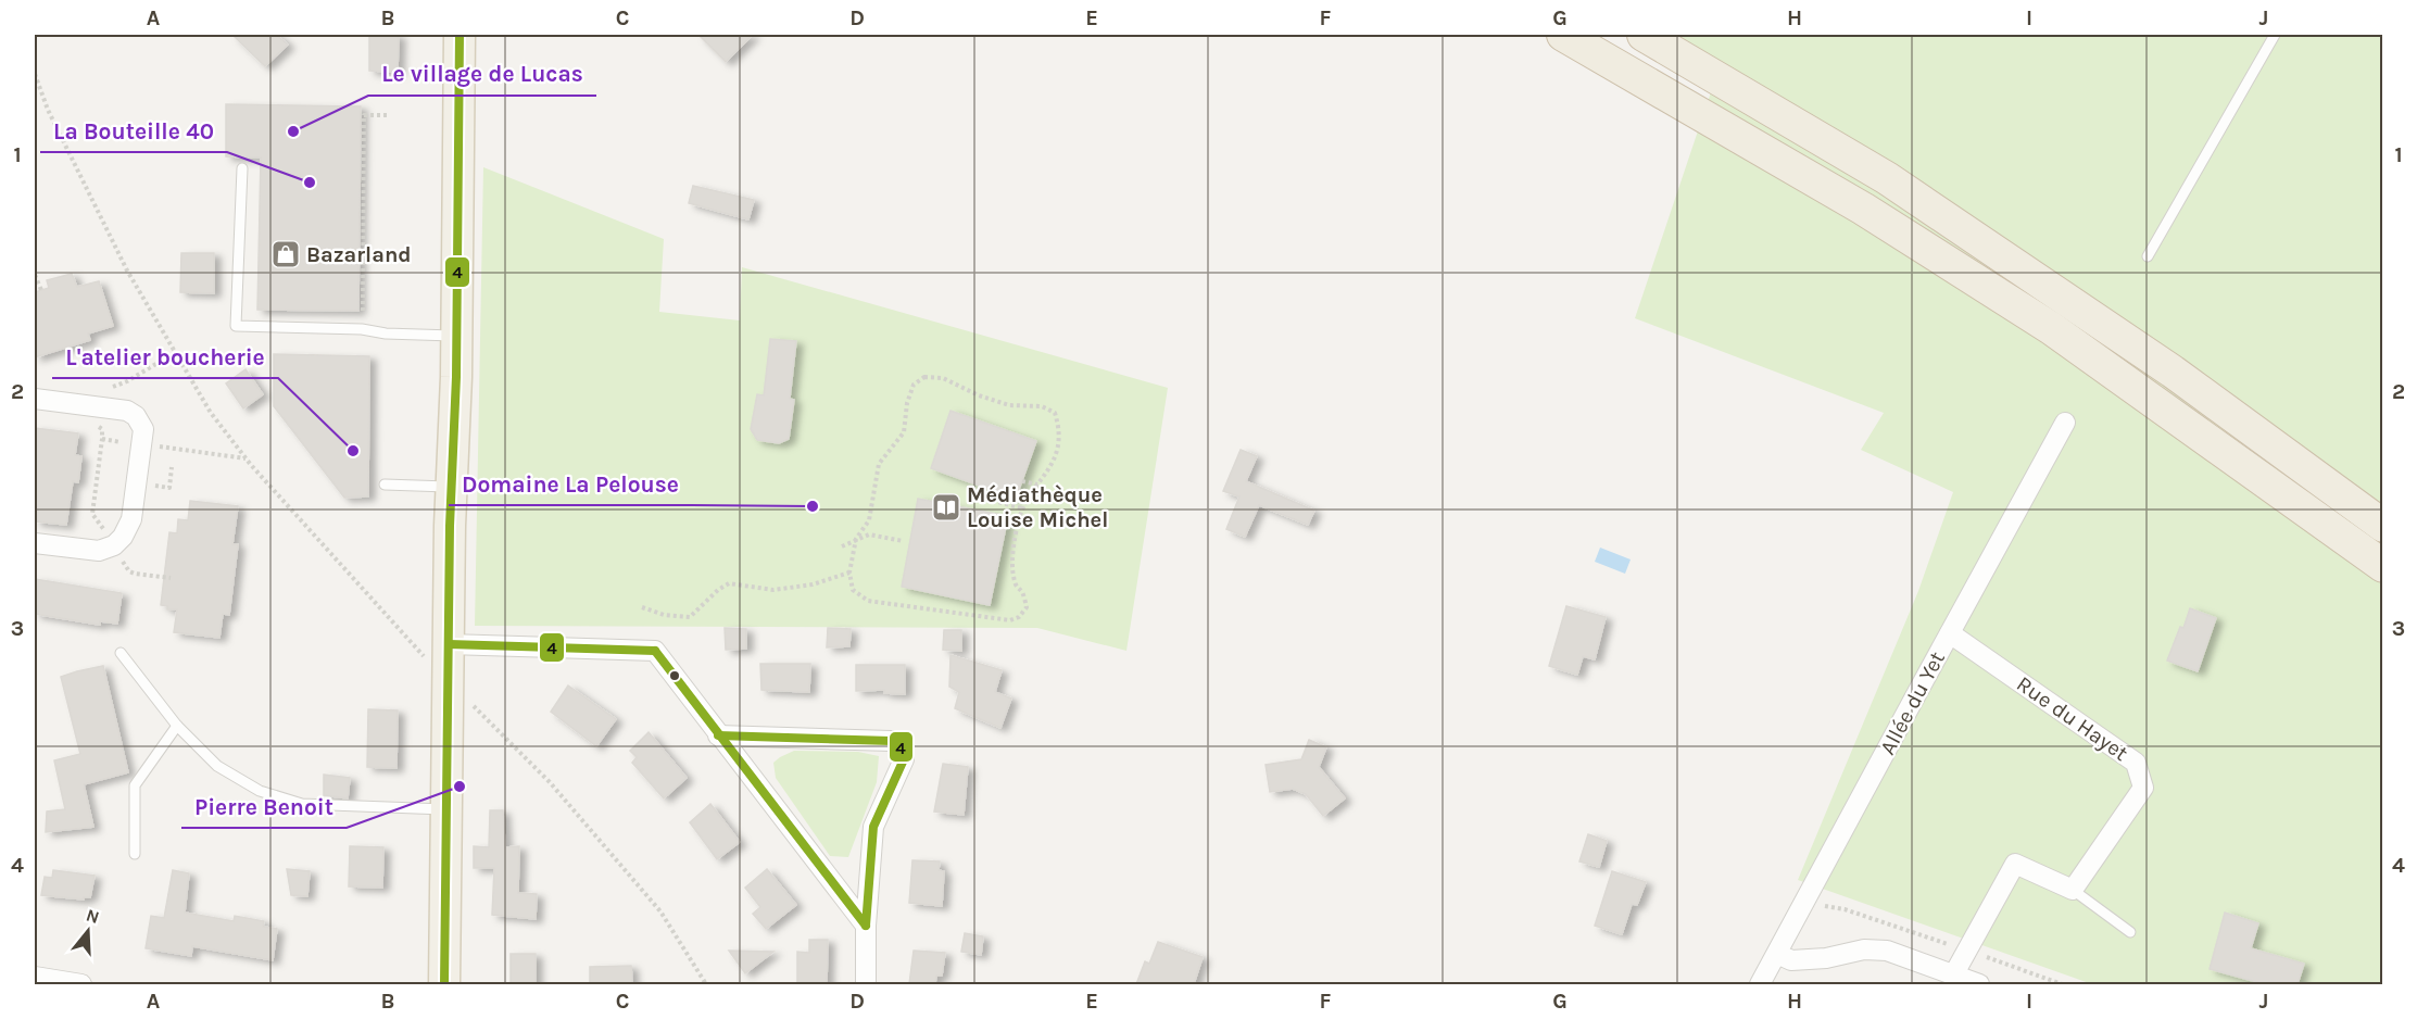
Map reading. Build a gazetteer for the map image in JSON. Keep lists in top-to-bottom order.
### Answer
{
  "streets": {
    "street": ["Allée du Yet", "Rue du Hayet"]
  },
  "crossings": [
    ["Allée du Yet", "Rue du Hayet"]
  ],
  "places": {
    "other": [
      "Le village de Lucas",
      "La Bouteille 40",
      "L'atelier boucherie",
      "Domaine La Pelouse",
      "Pierre Benoit"
    ],
    "shop": ["Bazarland"],
    "library": ["Médiathèque Louise Michel"]
  },
  "lines": ["transit line 4"],
  "north": "top",
  "grid": {
    "columns": [
      "A",
      "B",
      "C",
      "D",
      "E",
      "F",
      "G",
      "H",
      "I",
      "J"
    ],
    "rows": [
      "1",
      "2",
      "3",
      "4"
    ]
  }
}
